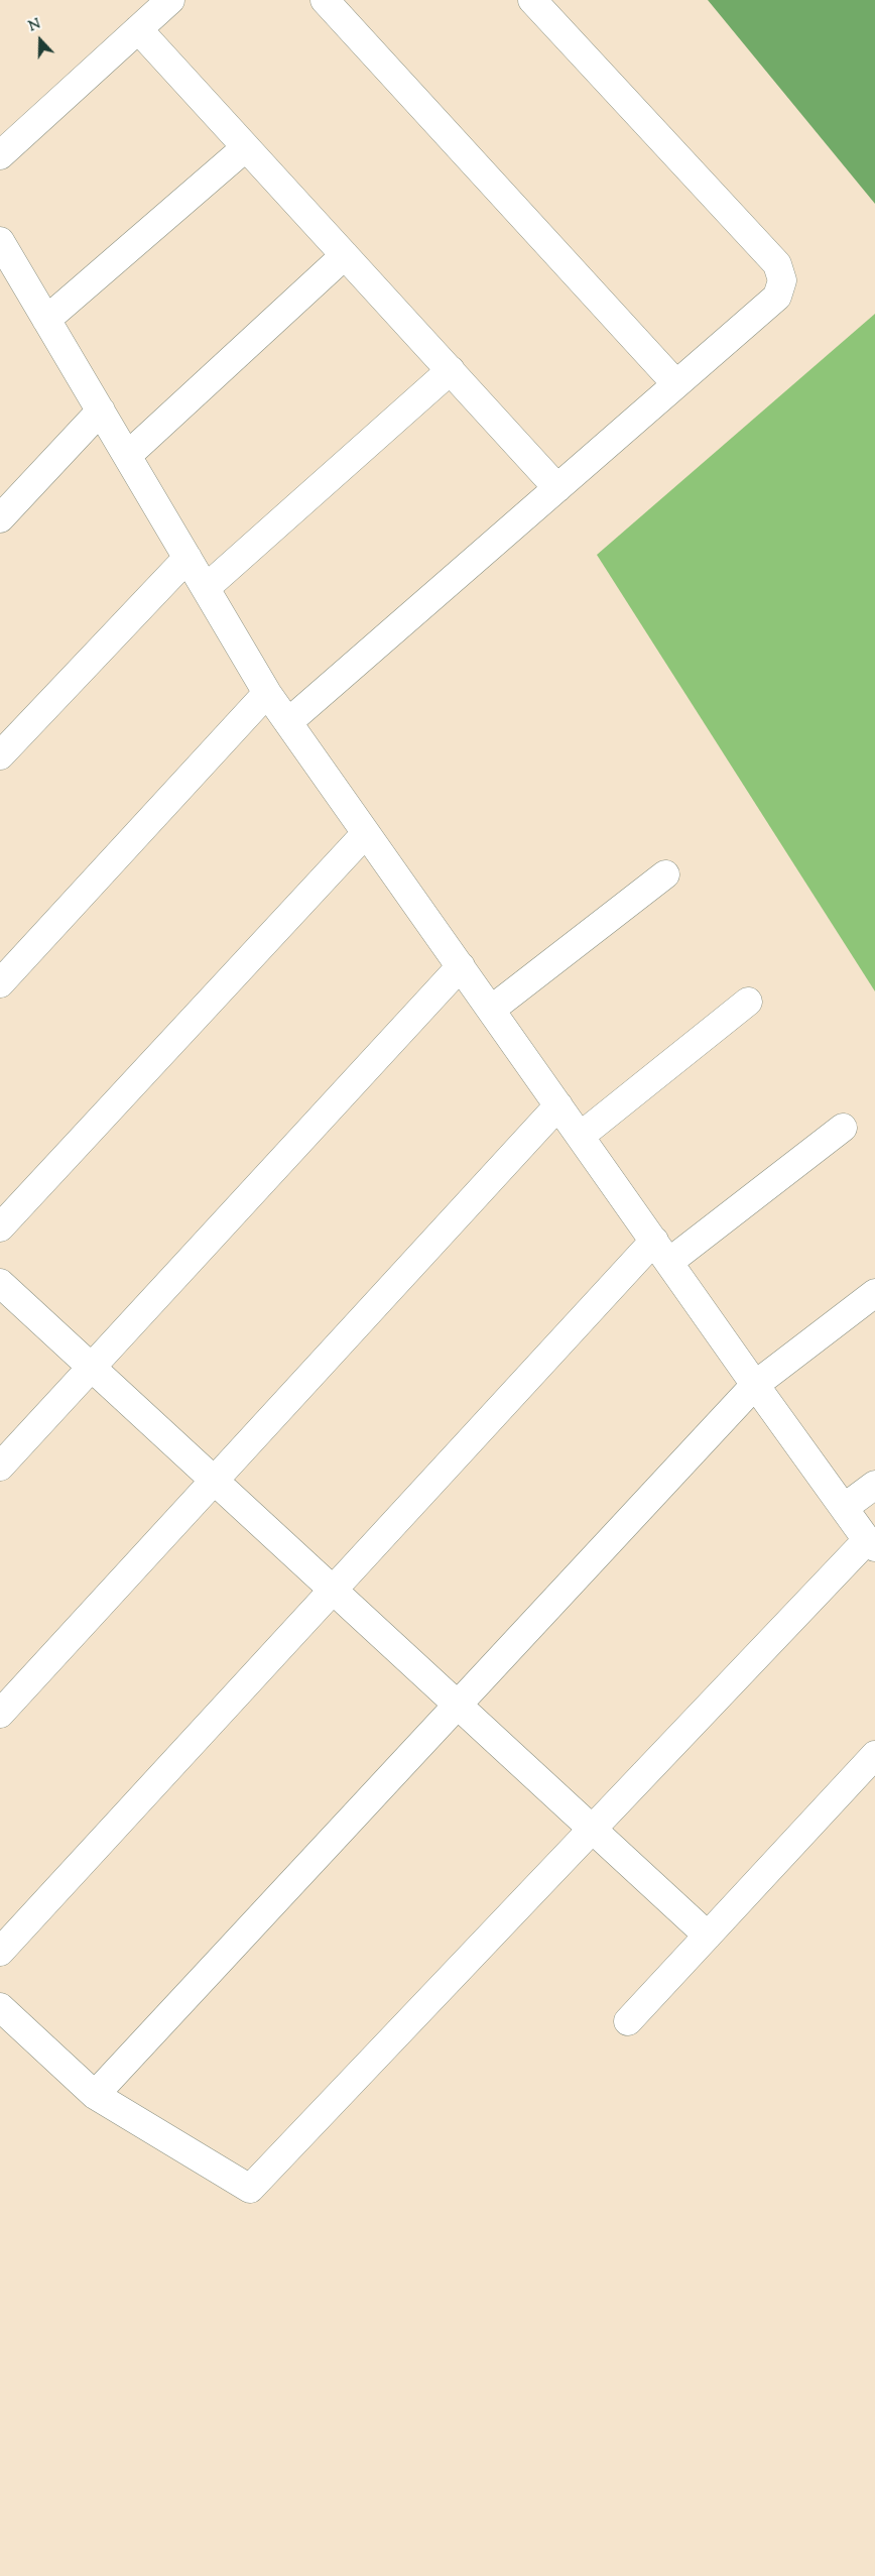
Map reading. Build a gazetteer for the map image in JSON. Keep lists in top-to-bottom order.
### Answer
{
  "north": "top"
}
